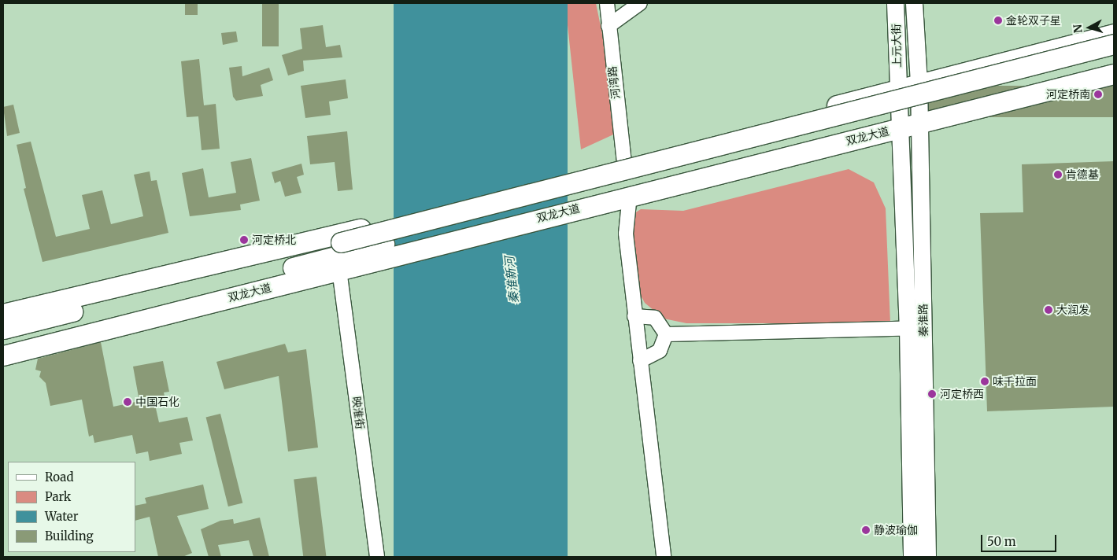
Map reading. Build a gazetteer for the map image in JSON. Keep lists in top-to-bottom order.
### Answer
{
  "streets": {
    "highway": ["双龙大道"],
    "main road": ["上元大街", "秦淮路"],
    "street": ["河湾路", "映淮街"]
  },
  "crossings": [
    ["上元大街", "秦淮路"],
    ["双龙大道", "秦淮路"],
    ["双龙大道", "映淮街"]
  ],
  "water": ["秦淮新河"],
  "places": [
    "金轮双子星",
    "河定桥南",
    "肯德基",
    "河定桥北",
    "大润发",
    "味千拉面",
    "河定桥西",
    "中国石化",
    "静波瑜伽"
  ],
  "legend": [
    "Road",
    "Park",
    "Water",
    "Building"
  ],
  "scale_bar": "50 m",
  "north": "left"
}
